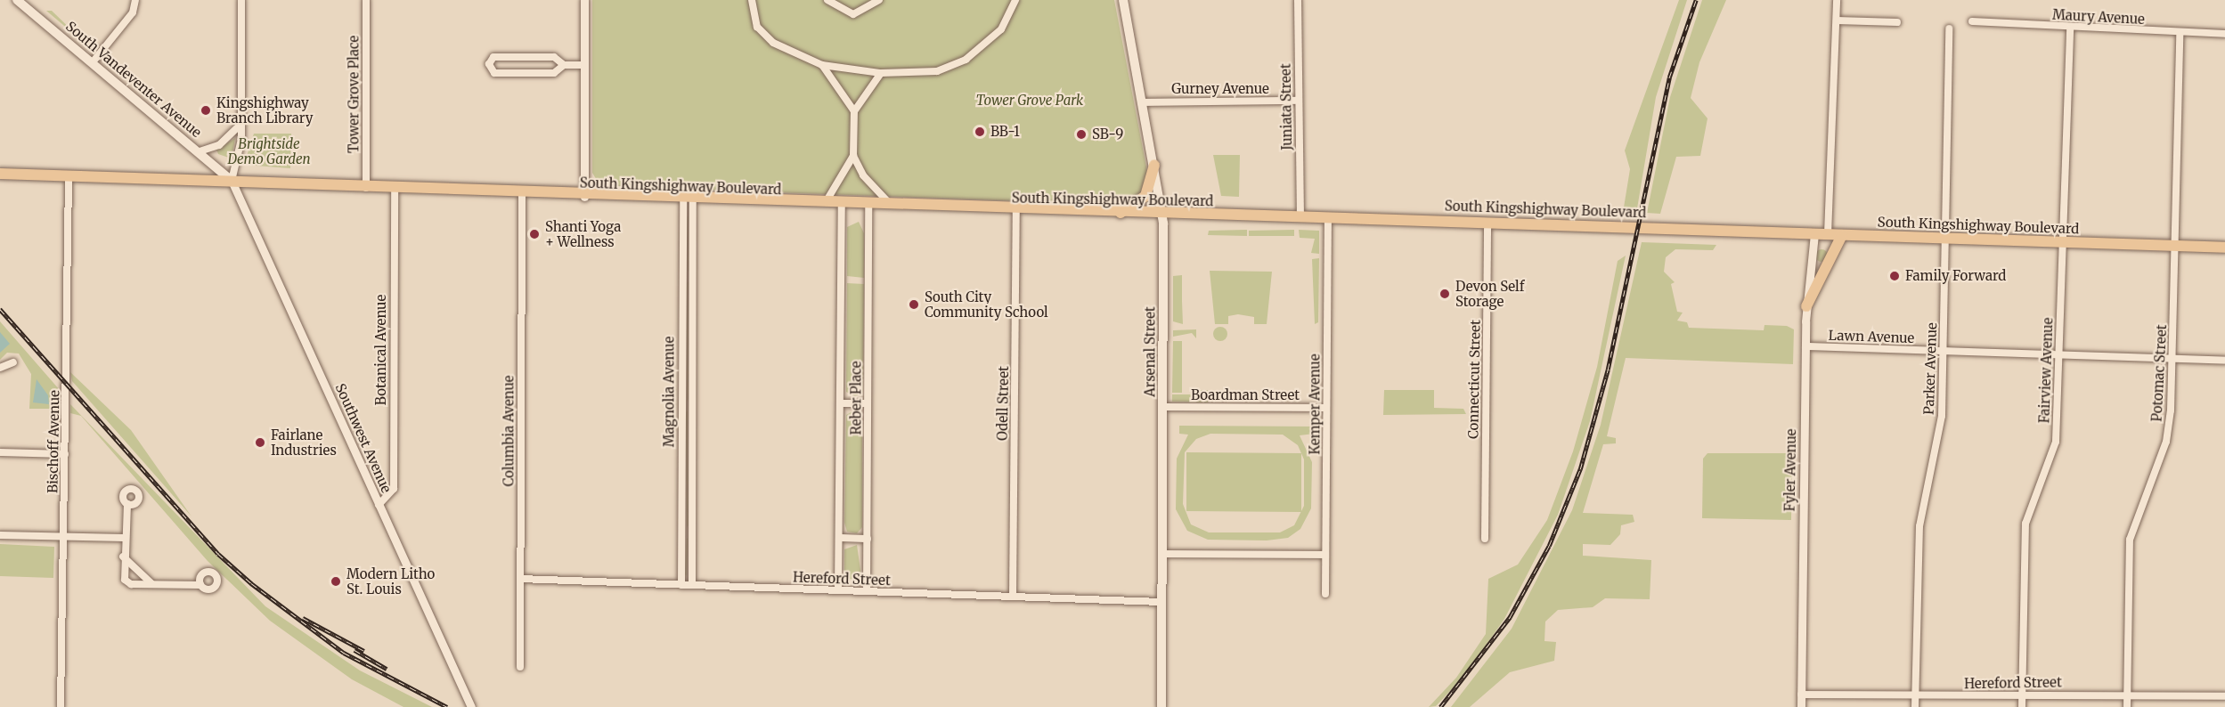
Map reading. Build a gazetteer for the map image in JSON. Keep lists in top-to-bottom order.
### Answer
{
  "streets": {
    "main road": ["South Vandeventer Avenue", "South Kingshighway Boulevard", "Arsenal Street"],
    "street": [
      "Maury Avenue",
      "Gurney Avenue",
      "Tower Grove Place",
      "Juniata Street",
      "Lawn Avenue",
      "Botanical Avenue",
      "Parker Avenue",
      "Fairview Avenue",
      "Potomac Street",
      "Connecticut Street",
      "Magnolia Avenue",
      "Boardman Street",
      "Reber Place",
      "Odell Street",
      "Kemper Avenue",
      "Columbia Avenue",
      "Southwest Avenue",
      "Bischoff Avenue",
      "Fyler Avenue",
      "Hereford Street"
    ]
  },
  "crossings": [
    ["Maury Avenue", "Fairview Avenue"],
    ["Maury Avenue", "Potomac Street"],
    ["South Vandeventer Avenue", "South Kingshighway Boulevard"],
    ["South Vandeventer Avenue", "Southwest Avenue"],
    ["Gurney Avenue", "Juniata Street"],
    ["Gurney Avenue", "Arsenal Street"],
    ["Tower Grove Place", "South Kingshighway Boulevard"],
    ["Juniata Street", "South Kingshighway Boulevard"],
    ["South Kingshighway Boulevard", "Botanical Avenue"],
    ["South Kingshighway Boulevard", "Arsenal Street"],
    ["South Kingshighway Boulevard", "Parker Avenue"],
    ["South Kingshighway Boulevard", "Fairview Avenue"],
    ["South Kingshighway Boulevard", "Potomac Street"],
    ["South Kingshighway Boulevard", "Connecticut Street"],
    ["South Kingshighway Boulevard", "Magnolia Avenue"],
    ["South Kingshighway Boulevard", "Reber Place"],
    ["South Kingshighway Boulevard", "Odell Street"],
    ["South Kingshighway Boulevard", "Kemper Avenue"],
    ["South Kingshighway Boulevard", "Columbia Avenue"],
    ["South Kingshighway Boulevard", "Southwest Avenue"],
    ["South Kingshighway Boulevard", "Bischoff Avenue"],
    ["South Kingshighway Boulevard", "Fyler Avenue"],
    ["Lawn Avenue", "Parker Avenue"],
    ["Lawn Avenue", "Fairview Avenue"],
    ["Lawn Avenue", "Potomac Street"],
    ["Lawn Avenue", "Fyler Avenue"],
    ["Botanical Avenue", "Southwest Avenue"],
    ["Arsenal Street", "Boardman Street"],
    ["Arsenal Street", "Hereford Street"],
    ["Parker Avenue", "Hereford Street"],
    ["Fairview Avenue", "Hereford Street"],
    ["Potomac Street", "Hereford Street"],
    ["Magnolia Avenue", "Hereford Street"],
    ["Boardman Street", "Kemper Avenue"],
    ["Reber Place", "Hereford Street"],
    ["Odell Street", "Hereford Street"],
    ["Columbia Avenue", "Hereford Street"],
    ["Fyler Avenue", "Hereford Street"]
  ],
  "parks": ["Tower Grove Park", "Brightside Demo Garden"],
  "places": [
    "Kingshighway Branch Library",
    "BB-1",
    "SB-9",
    "Shanti Yoga + Wellness",
    "Family Forward",
    "Devon Self Storage",
    "South City Community School",
    "Fairlane Industries",
    "Modern Litho St. Louis"
  ]
}
